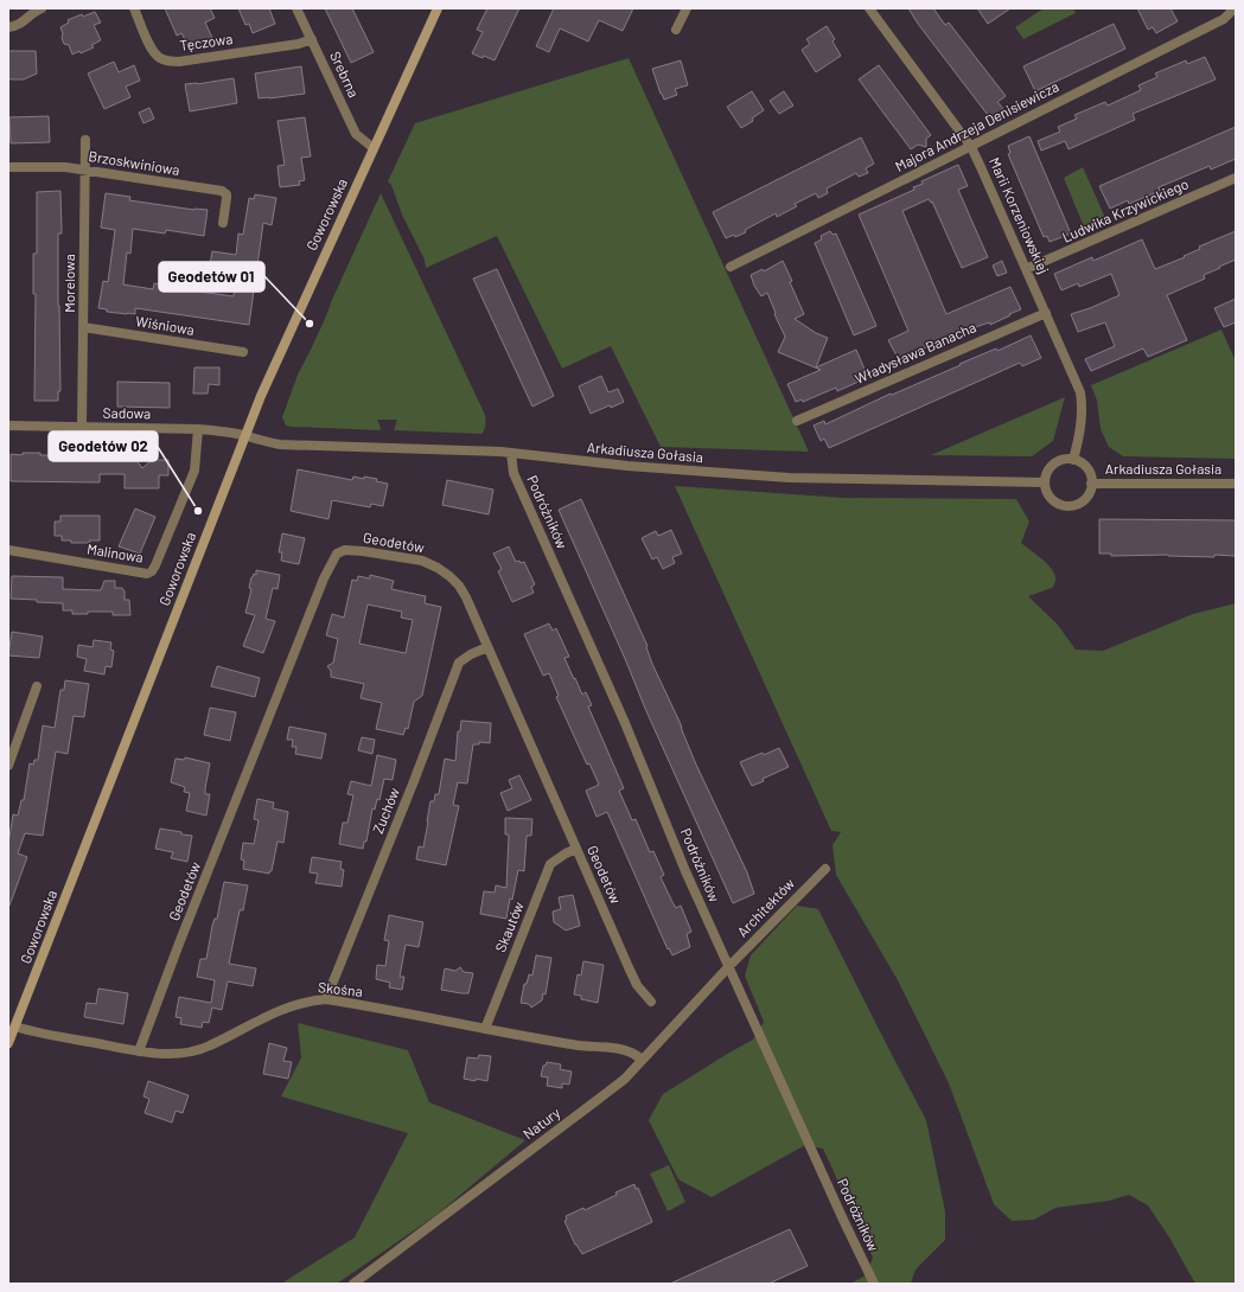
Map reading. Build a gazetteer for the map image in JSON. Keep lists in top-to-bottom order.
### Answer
{
  "streets": {
    "street": [
      "Tęczowa",
      "Srebrna",
      "Majora Andrzeja Denisiewicza",
      "Brzoskwiniowa",
      "Ludwika Krzywickiego",
      "Goworowska",
      "Marii Korzeniowskiej",
      "Morelowa",
      "Wiśniowa",
      "Władysława Banacha",
      "Sadowa",
      "Arkadiusza Gołasia",
      "Podróżników",
      "Geodetów",
      "Malinowa",
      "Zuchów",
      "Architektów",
      "Skautów",
      "Skośna",
      "Natury"
    ]
  },
  "crossings": [
    ["Tęczowa", "Srebrna"],
    ["Srebrna", "Goworowska"],
    ["Majora Andrzeja Denisiewicza", "Marii Korzeniowskiej"],
    ["Brzoskwiniowa", "Morelowa"],
    ["Ludwika Krzywickiego", "Marii Korzeniowskiej"],
    ["Goworowska", "Sadowa"],
    ["Goworowska", "Arkadiusza Gołasia"],
    ["Goworowska", "Skośna"],
    ["Marii Korzeniowskiej", "Władysława Banacha"],
    ["Marii Korzeniowskiej", "Arkadiusza Gołasia"],
    ["Morelowa", "Wiśniowa"],
    ["Morelowa", "Sadowa"],
    ["Sadowa", "Arkadiusza Gołasia"],
    ["Sadowa", "Malinowa"],
    ["Arkadiusza Gołasia", "Podróżników"],
    ["Podróżników", "Architektów"],
    ["Podróżników", "Natury"],
    ["Geodetów", "Zuchów"],
    ["Geodetów", "Skautów"],
    ["Geodetów", "Skośna"],
    ["Zuchów", "Skośna"],
    ["Architektów", "Natury"],
    ["Skautów", "Skośna"],
    ["Skośna", "Natury"]
  ],
  "places": ["Geodetów 01", "Geodetów 02"]
}
